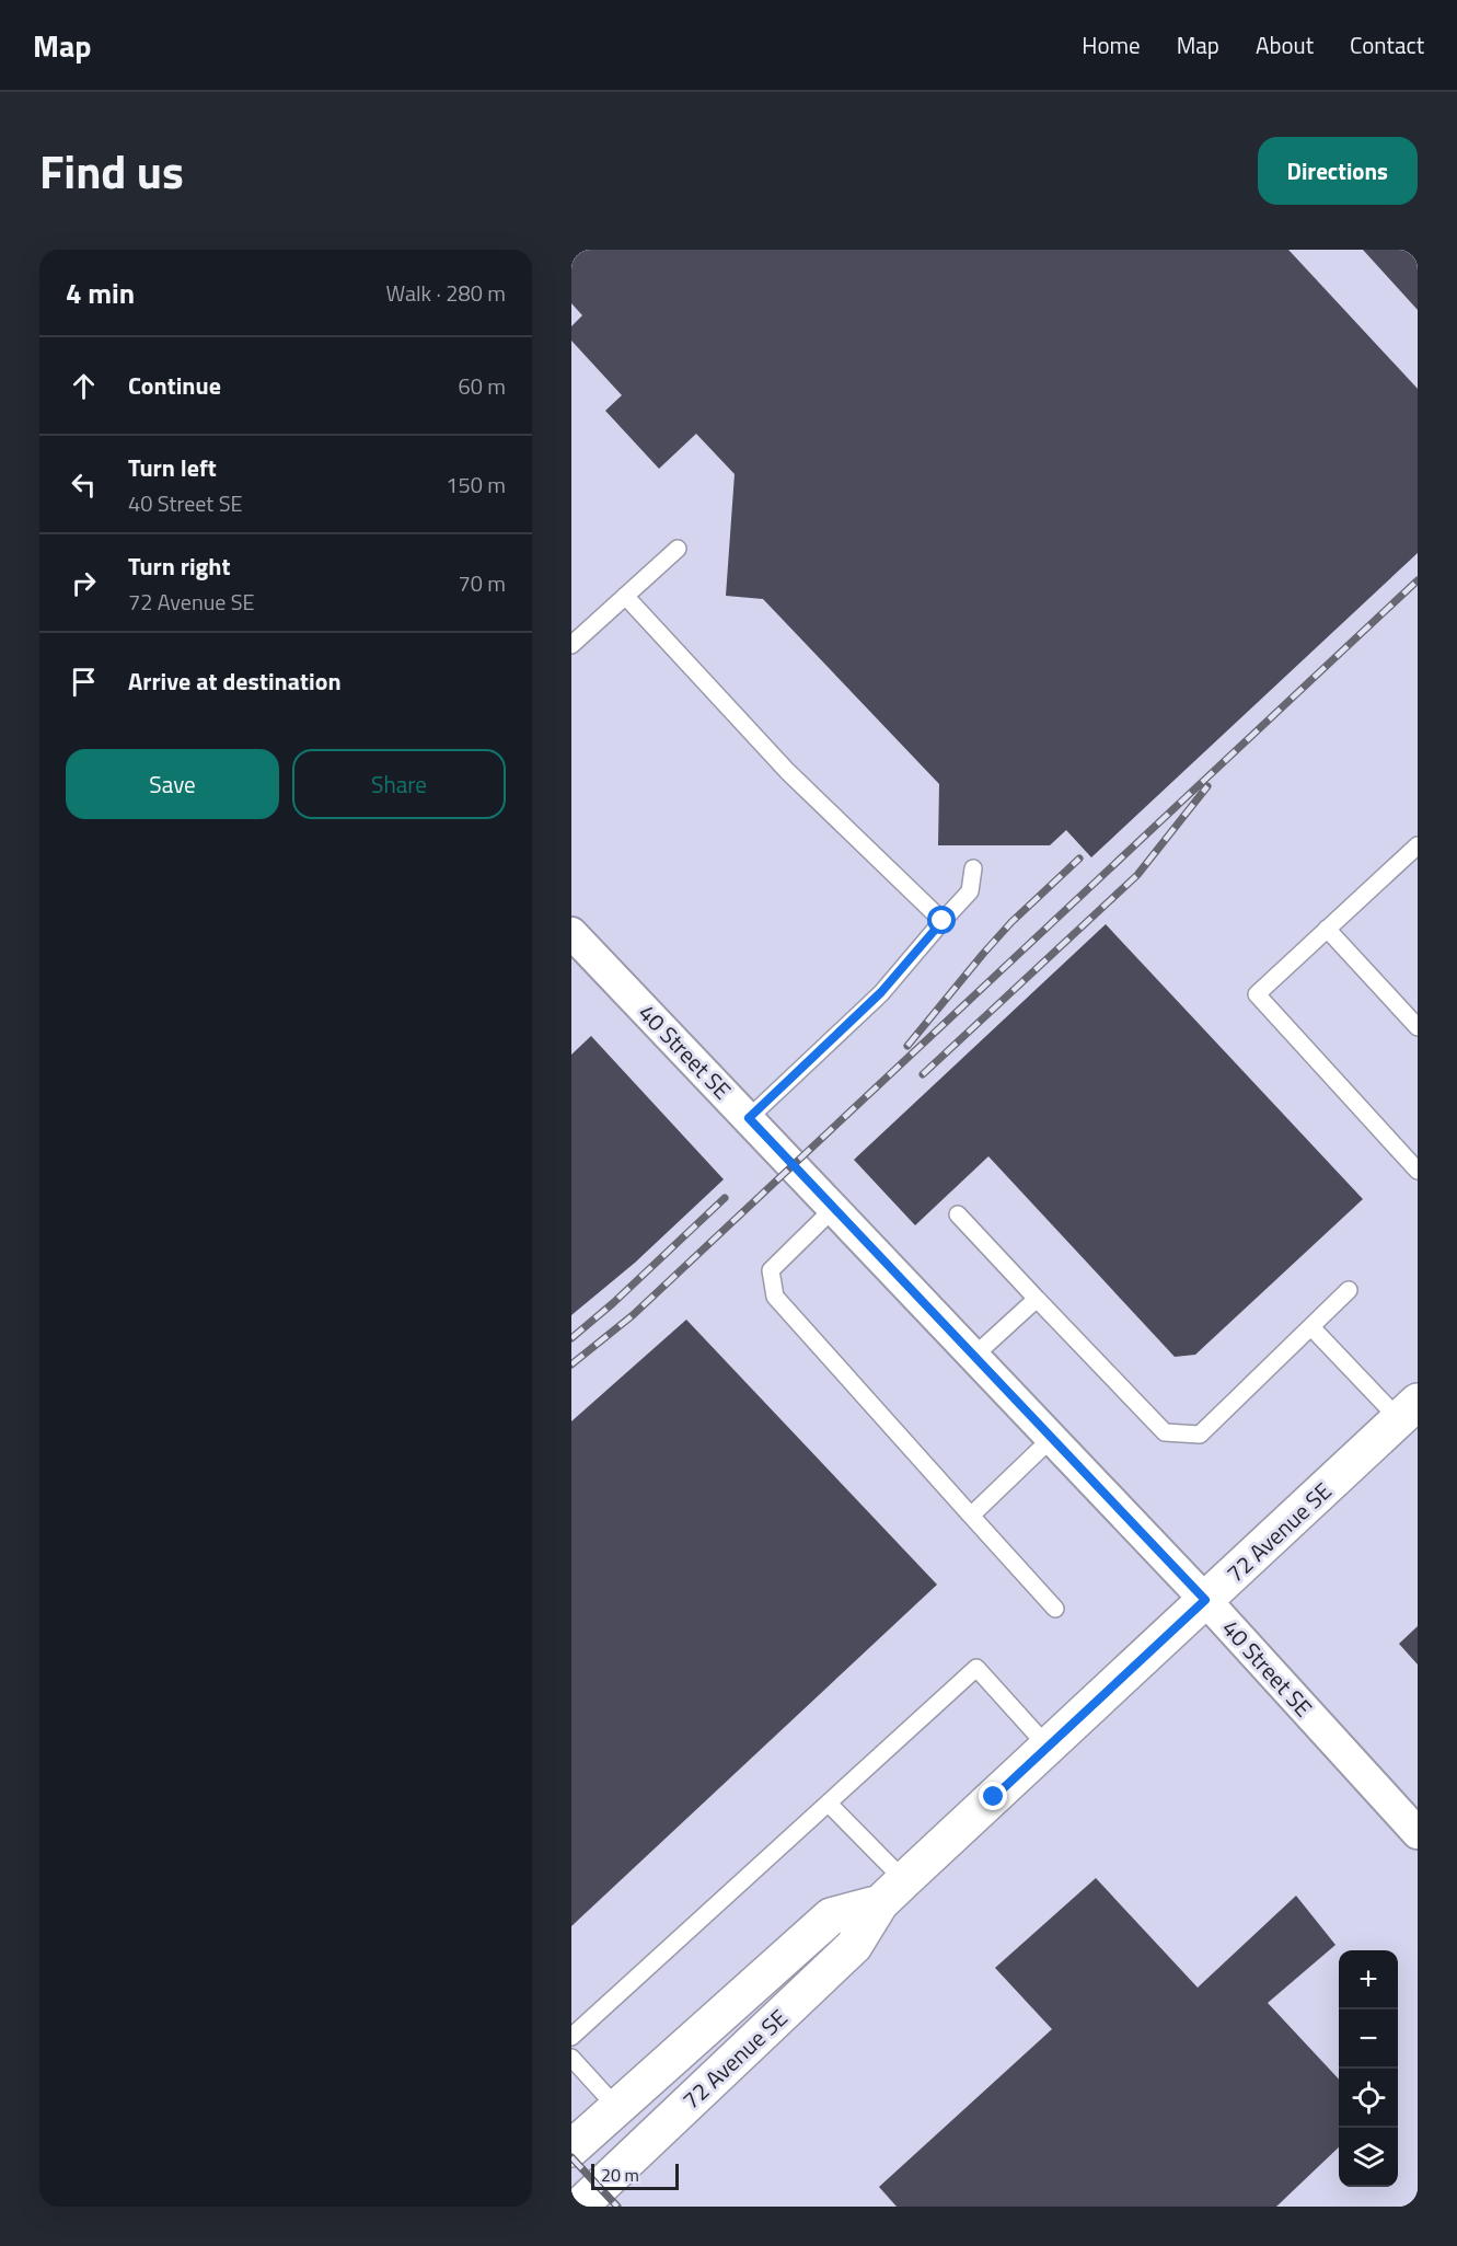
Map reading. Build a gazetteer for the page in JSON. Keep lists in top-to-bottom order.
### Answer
{
  "streets": {
    "street": ["40 Street SE", "72 Avenue SE"]
  },
  "crossings": [
    ["40 Street SE", "72 Avenue SE"]
  ],
  "scale_bar": "20 m",
  "page": {
    "header": "Map",
    "nav": [
      "Home",
      "Map",
      "About",
      "Contact"
    ],
    "title": "Find us",
    "buttons": [
      "Directions",
      ["Save", "Share"]
    ],
    "heading": ["4 min", "Walk · 280 m"],
    "list": [
      ["Continue", "60 m"],
      ["Turn left", "40 Street SE", "150 m"],
      ["Turn right", "72 Avenue SE", "70 m"],
      "Arrive at destination"
    ],
    "map_buttons": ["+", "−"],
    "scale": "20 m"
  }
}
